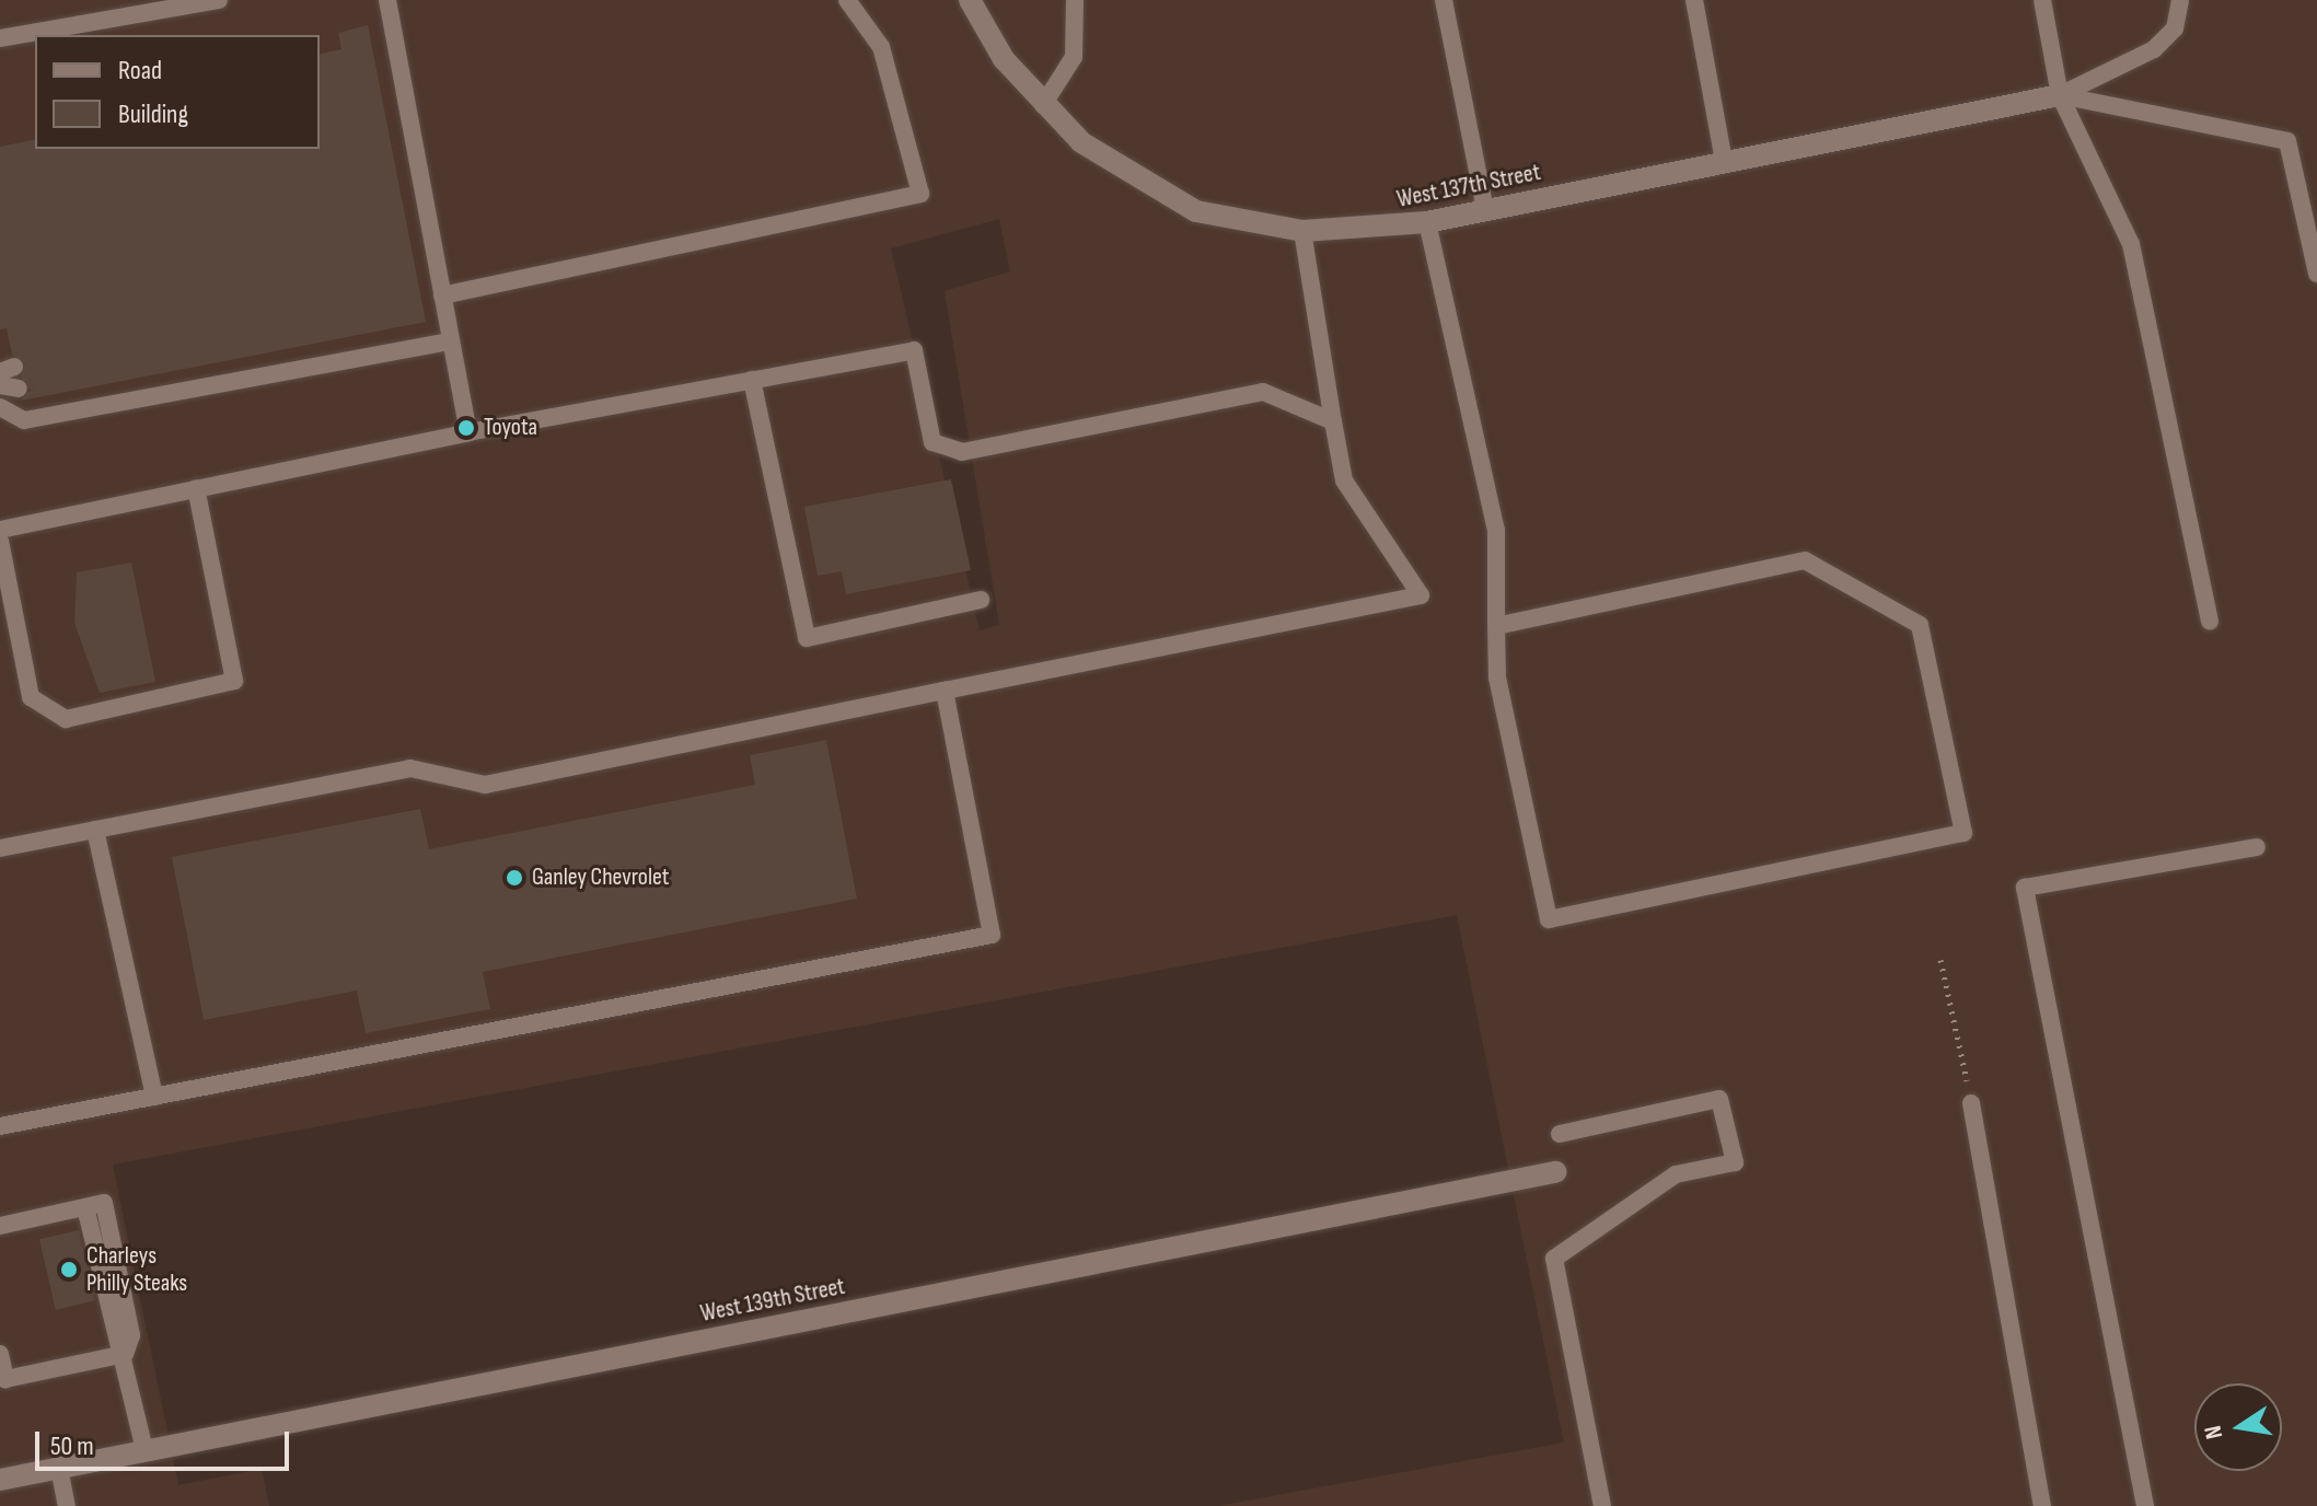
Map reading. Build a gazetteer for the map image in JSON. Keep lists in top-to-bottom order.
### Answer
{
  "streets": {
    "street": ["West 137th Street", "West 139th Street"]
  },
  "places": ["Toyota", "Ganley Chevrolet", "Charleys Philly Steaks"],
  "legend": ["Road", "Building"],
  "scale_bar": "50 m",
  "north": "left"
}
